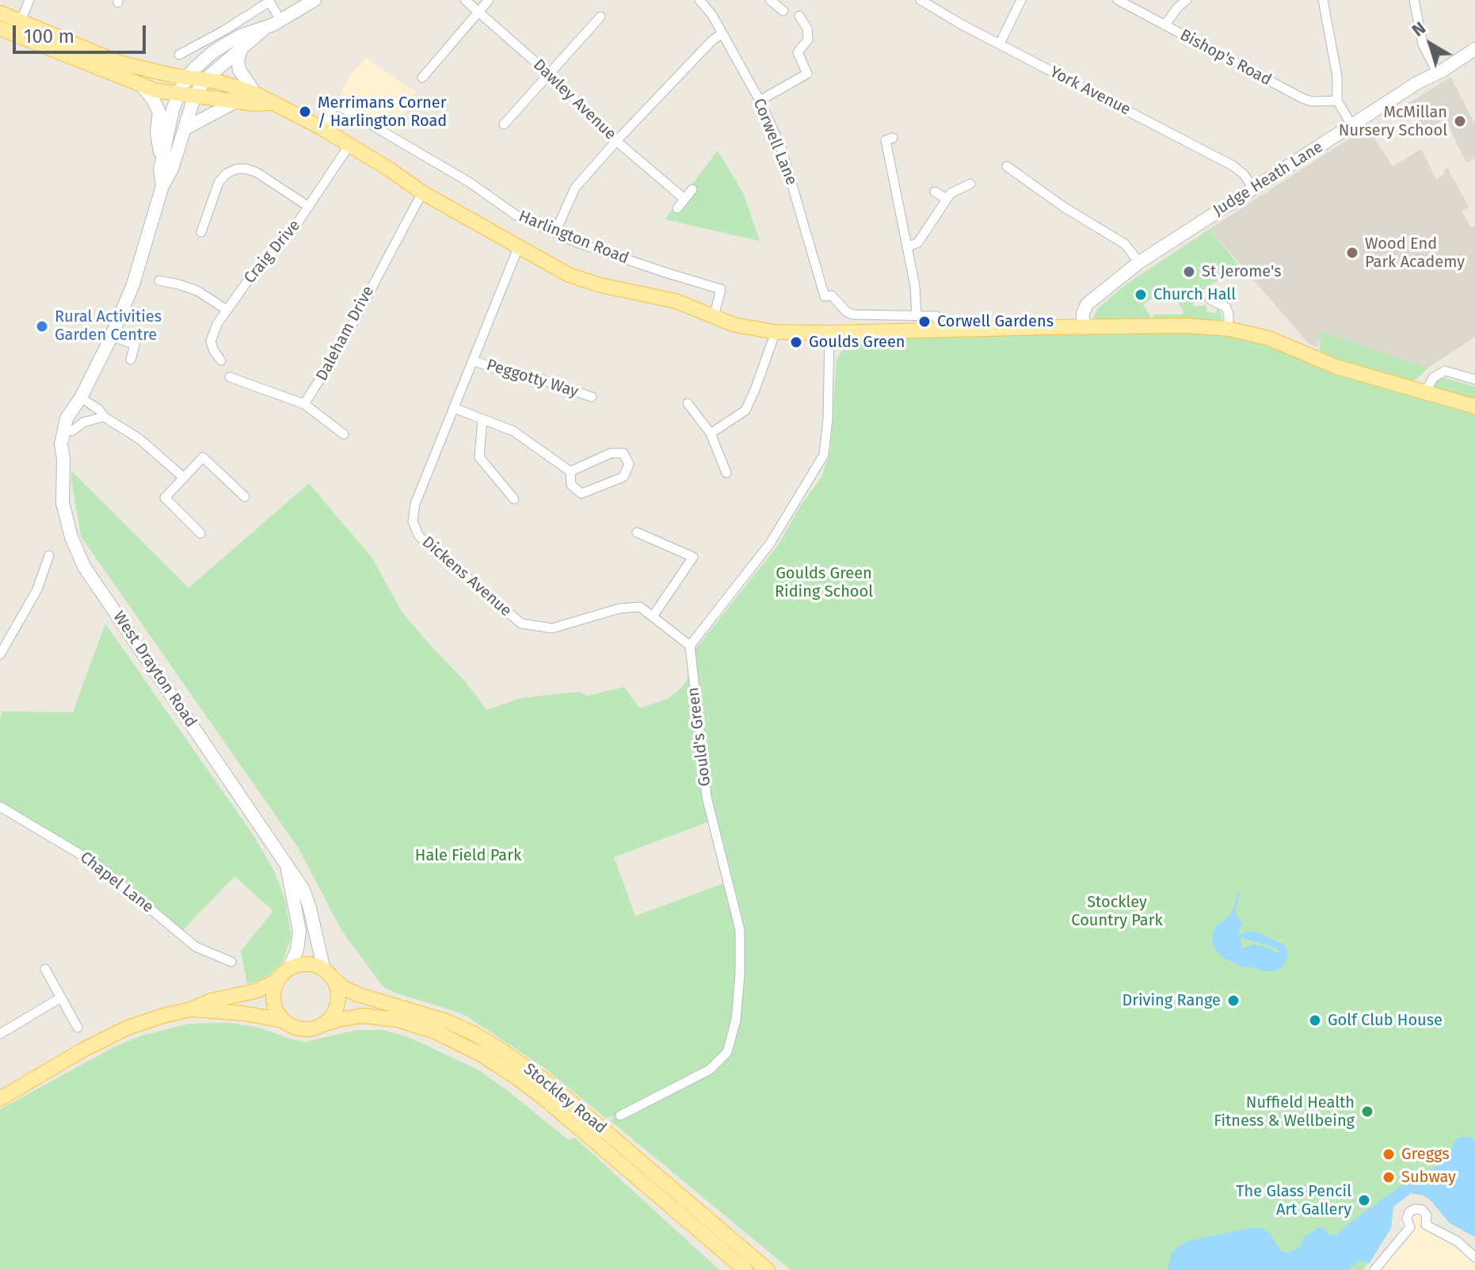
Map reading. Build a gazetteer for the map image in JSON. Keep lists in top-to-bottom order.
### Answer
{
  "streets": {
    "main road": [
      "Judge Heath Lane",
      "Harlington Road",
      "West Drayton Road",
      "Stockley Road"
    ],
    "street": [
      "Bishop's Road",
      "York Avenue",
      "Dawley Avenue",
      "Corwell Lane",
      "Craig Drive",
      "Daleham Drive",
      "Peggotty Way",
      "Dickens Avenue",
      "Gould's Green",
      "Chapel Lane"
    ]
  },
  "crossings": [
    ["York Avenue", "Judge Heath Lane"],
    ["Judge Heath Lane", "Harlington Road"],
    ["Harlington Road", "Craig Drive"],
    ["Harlington Road", "Daleham Drive"],
    ["Harlington Road", "Dickens Avenue"],
    ["Harlington Road", "West Drayton Road"],
    ["Peggotty Way", "Dickens Avenue"],
    ["Dickens Avenue", "Gould's Green"],
    ["West Drayton Road", "Stockley Road"]
  ],
  "parks": ["Goulds Green Riding School", "Hale Field Park", "Stockley Country Park"],
  "places": [
    "Merrimans Corner / Harlington Road",
    "McMillan Nursery School",
    "Wood End Park Academy",
    "St Jerome's",
    "Church Hall",
    "Corwell Gardens",
    "Rural Activities Garden Centre",
    "Goulds Green",
    "Driving Range",
    "Golf Club House",
    "Nuffield Health Fitness & Wellbeing",
    "Greggs",
    "Subway",
    "The Glass Pencil Art Gallery"
  ],
  "scale_bar": "100 m",
  "north": "top left"
}
